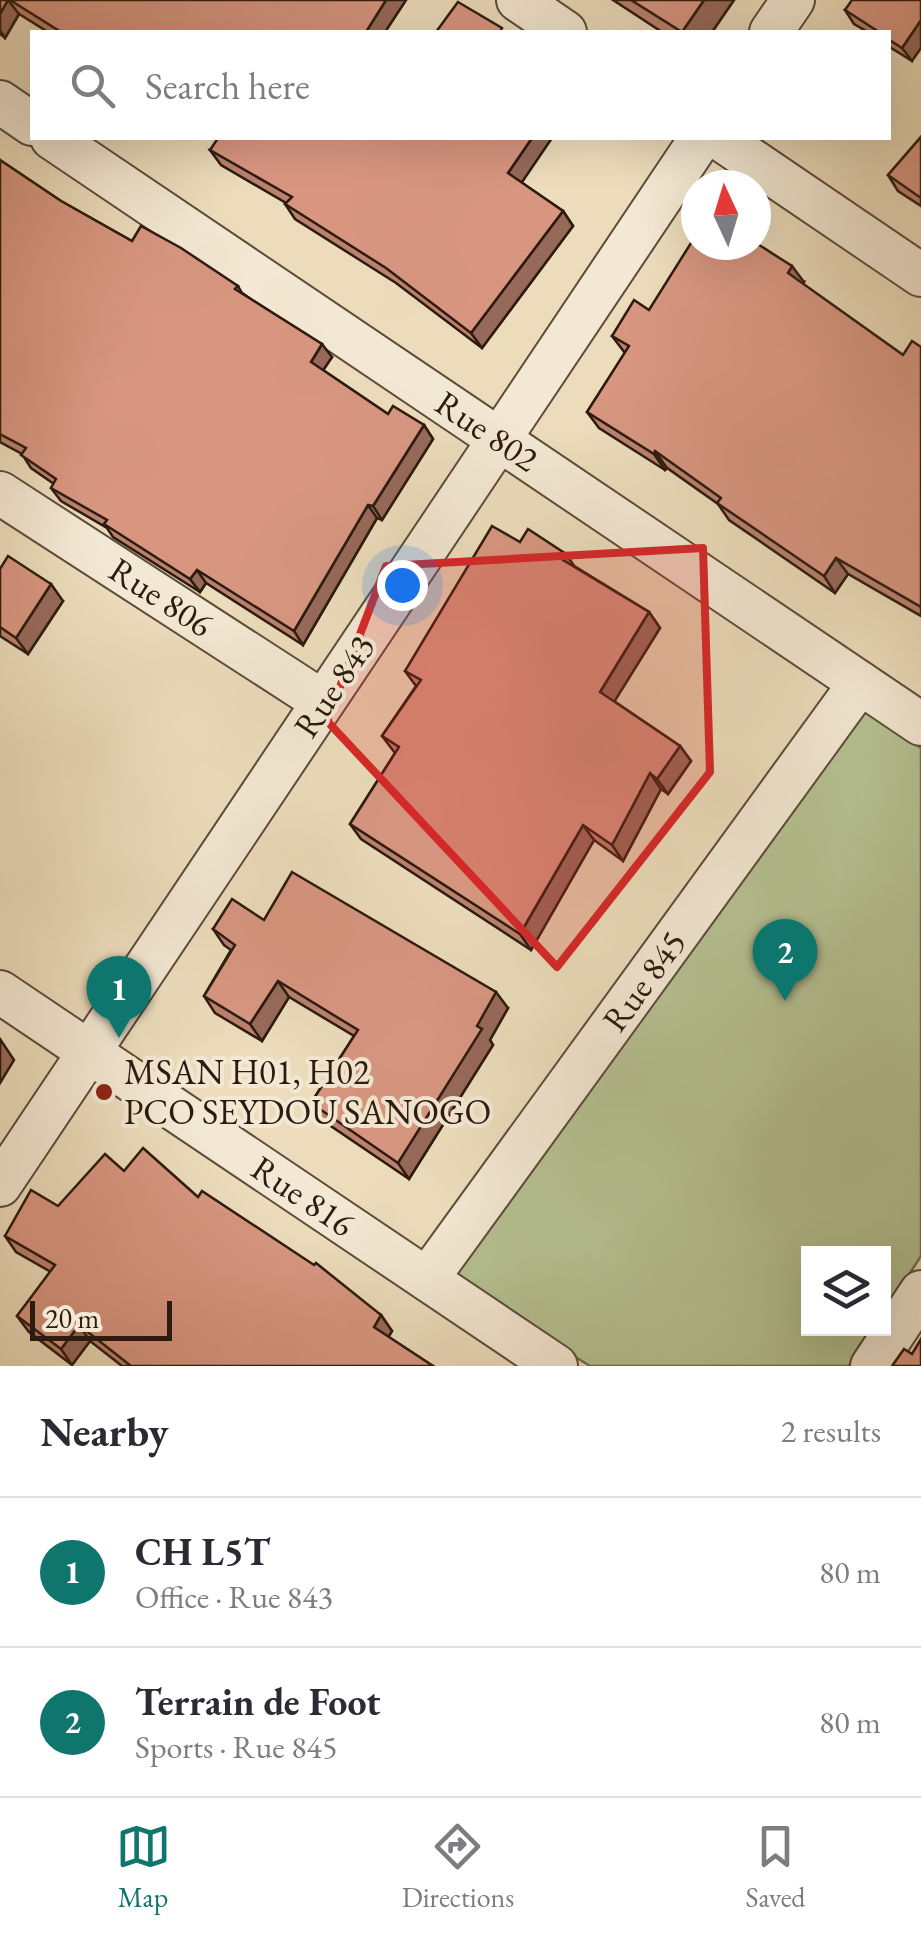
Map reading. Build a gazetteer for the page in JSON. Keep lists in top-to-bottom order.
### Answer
{
  "streets": {
    "street": [
      "Rue 802",
      "Rue 806",
      "Rue 843",
      "Rue 845",
      "Rue 816"
    ]
  },
  "crossings": [
    ["Rue 802", "Rue 843"],
    ["Rue 802", "Rue 845"],
    ["Rue 806", "Rue 843"],
    ["Rue 843", "Rue 816"],
    ["Rue 845", "Rue 816"]
  ],
  "places": ["MSAN H01, H02 PCO SEYDOU SANOGO"],
  "scale_bar": "20 m",
  "north": "top",
  "page": {
    "search": "Search here",
    "pins": ["2", "1"],
    "scale": "20 m",
    "heading": ["Nearby", "2 results"],
    "list": [
      {
        "mark": "1",
        "name": "CH L5T",
        "note": "Office · Rue 843",
        "value": "80 m"
      },
      {
        "mark": "2",
        "name": "Terrain de Foot",
        "note": "Sports · Rue 845",
        "value": "80 m"
      }
    ],
    "nav": ["Map", "Directions", "Saved"]
  }
}
